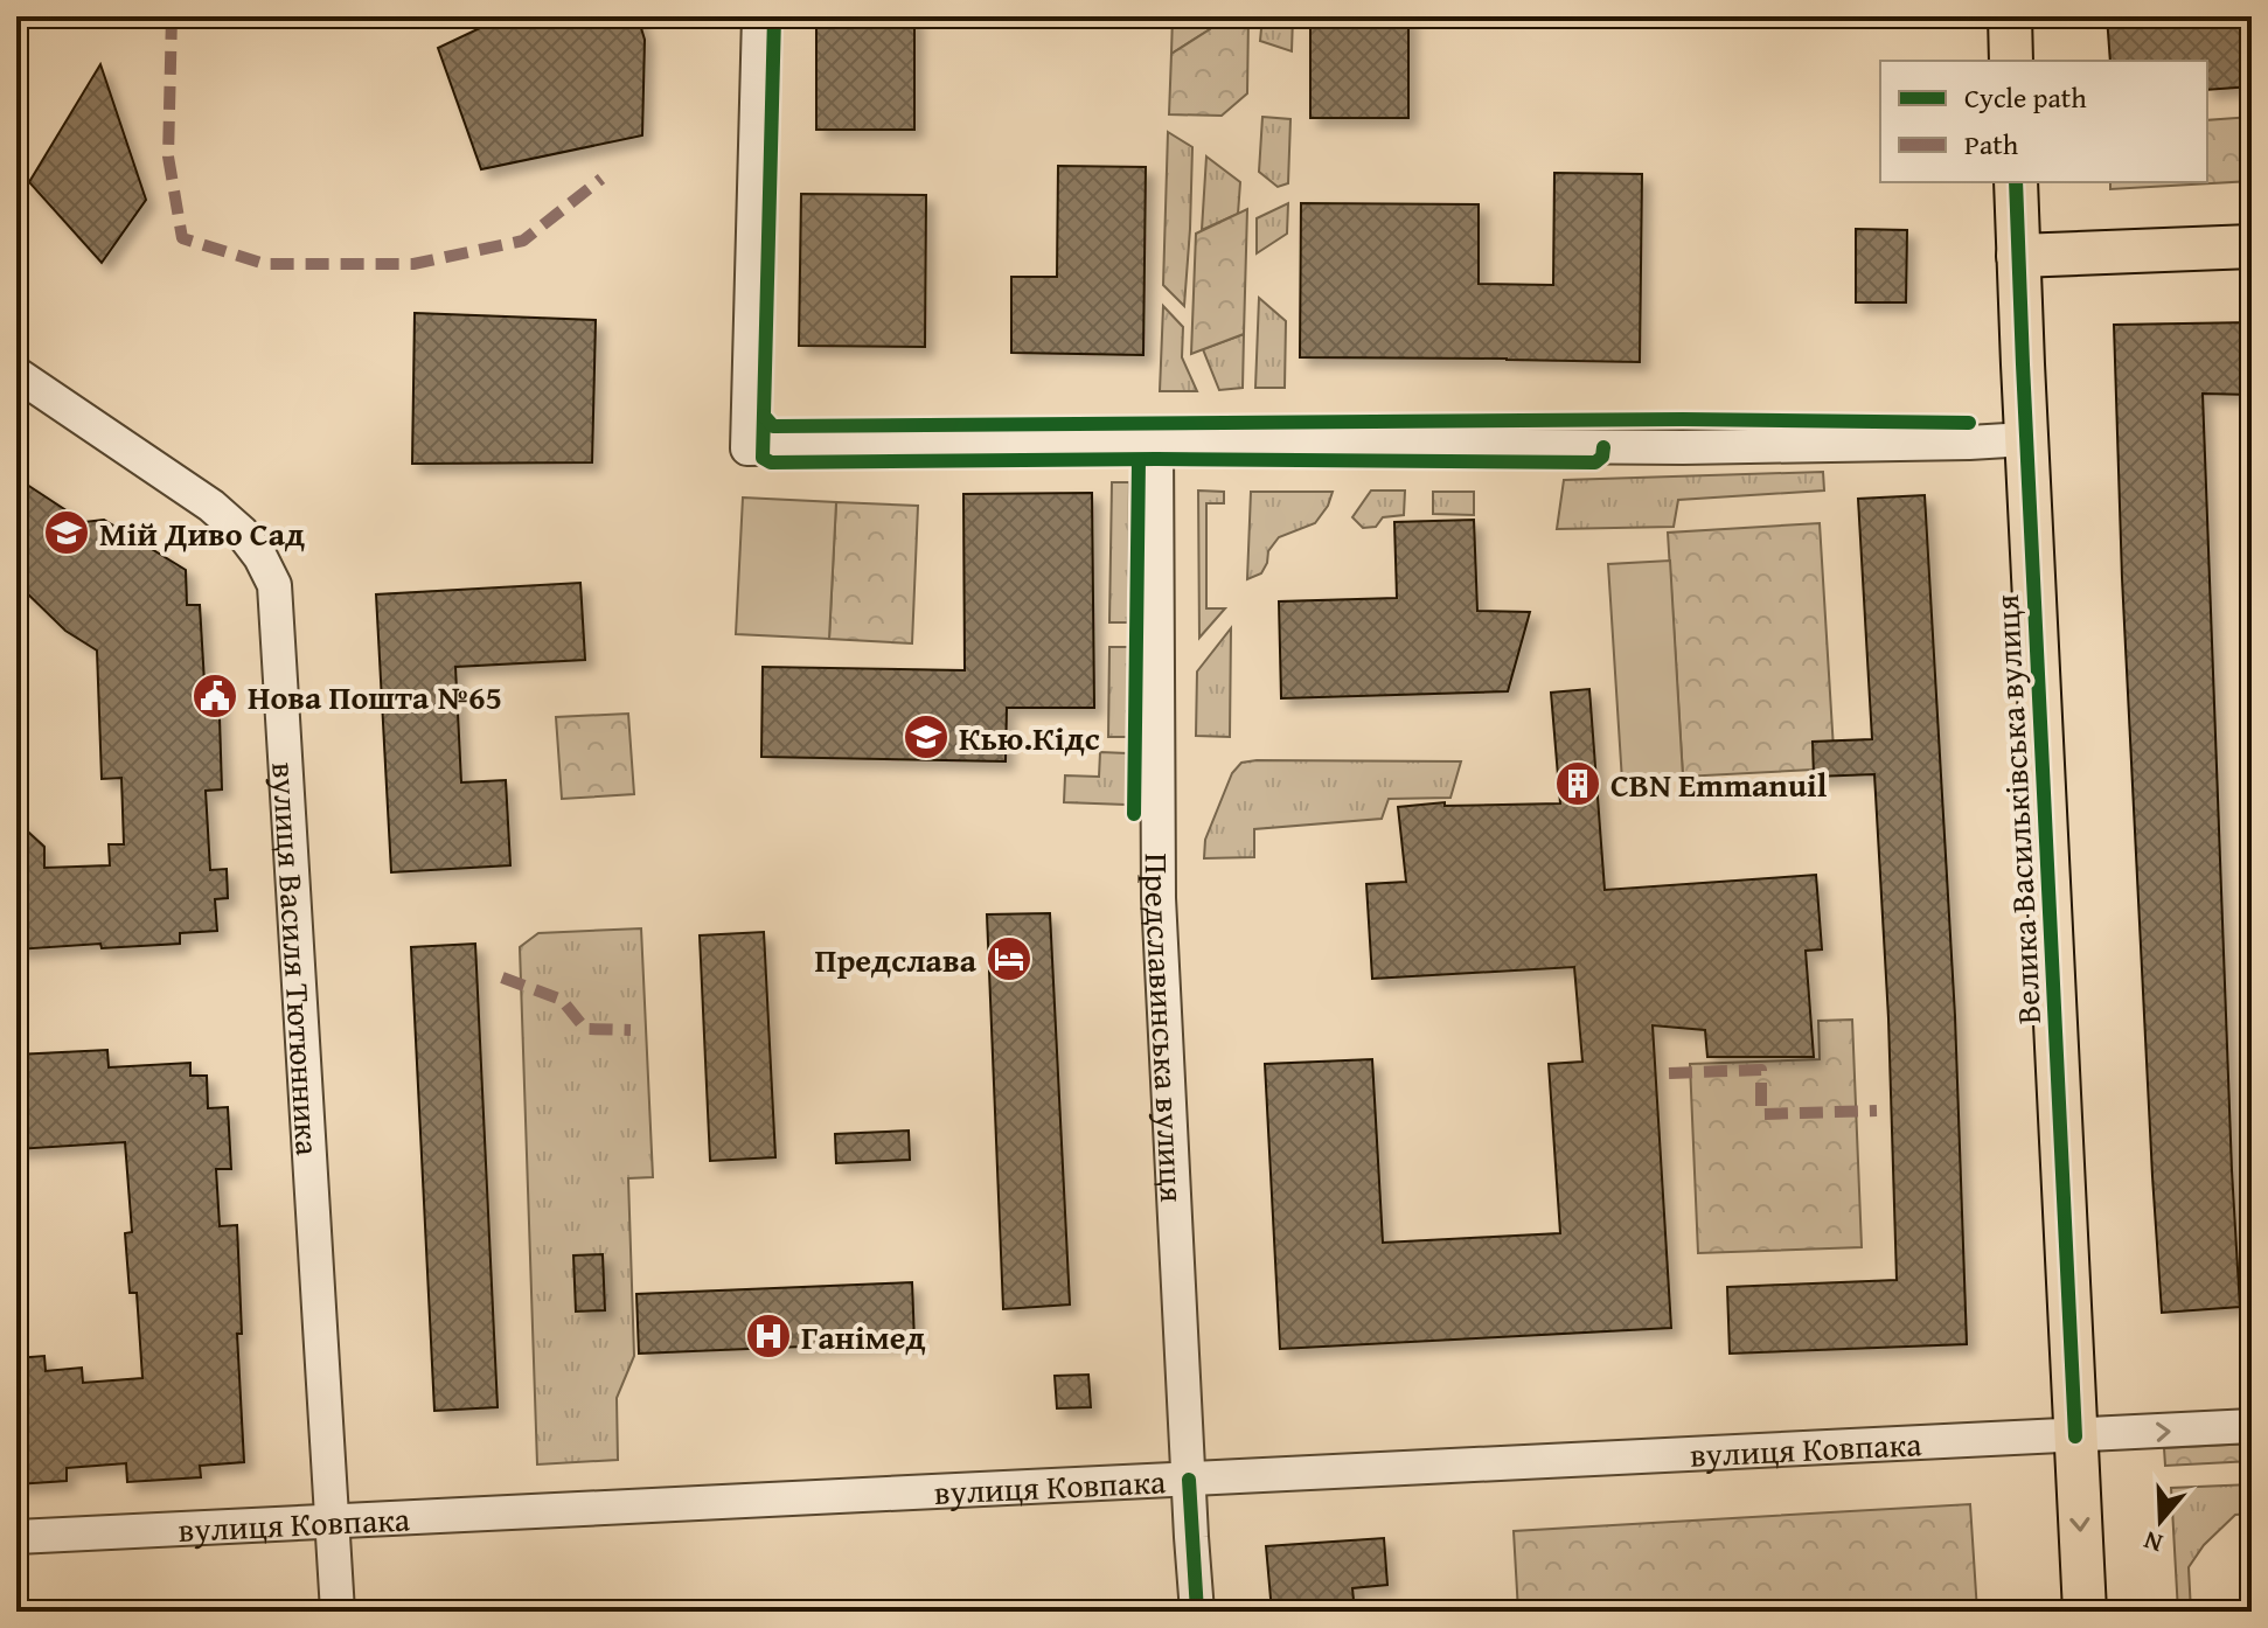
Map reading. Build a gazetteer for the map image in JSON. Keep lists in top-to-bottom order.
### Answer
{
  "streets": {
    "main road": ["Велика Васильківська вулиця"],
    "street": ["вулиця Василя Тютюнника", "Предславинська вулиця", "вулиця Ковпака"]
  },
  "crossings": [
    ["Велика Васильківська вулиця", "вулиця Ковпака"],
    ["вулиця Василя Тютюнника", "вулиця Ковпака"],
    ["Предславинська вулиця", "вулиця Ковпака"]
  ],
  "places": {
    "school or university": ["Мiй Диво Сад", "Кью.Кідс"],
    "public building": ["Нова Пошта №65"],
    "building": ["CBN Emmanuil"],
    "hotel": ["Предслава"],
    "hospital": ["Ганімед"]
  },
  "legend": ["Cycle path", "Path"],
  "north": "bottom"
}
